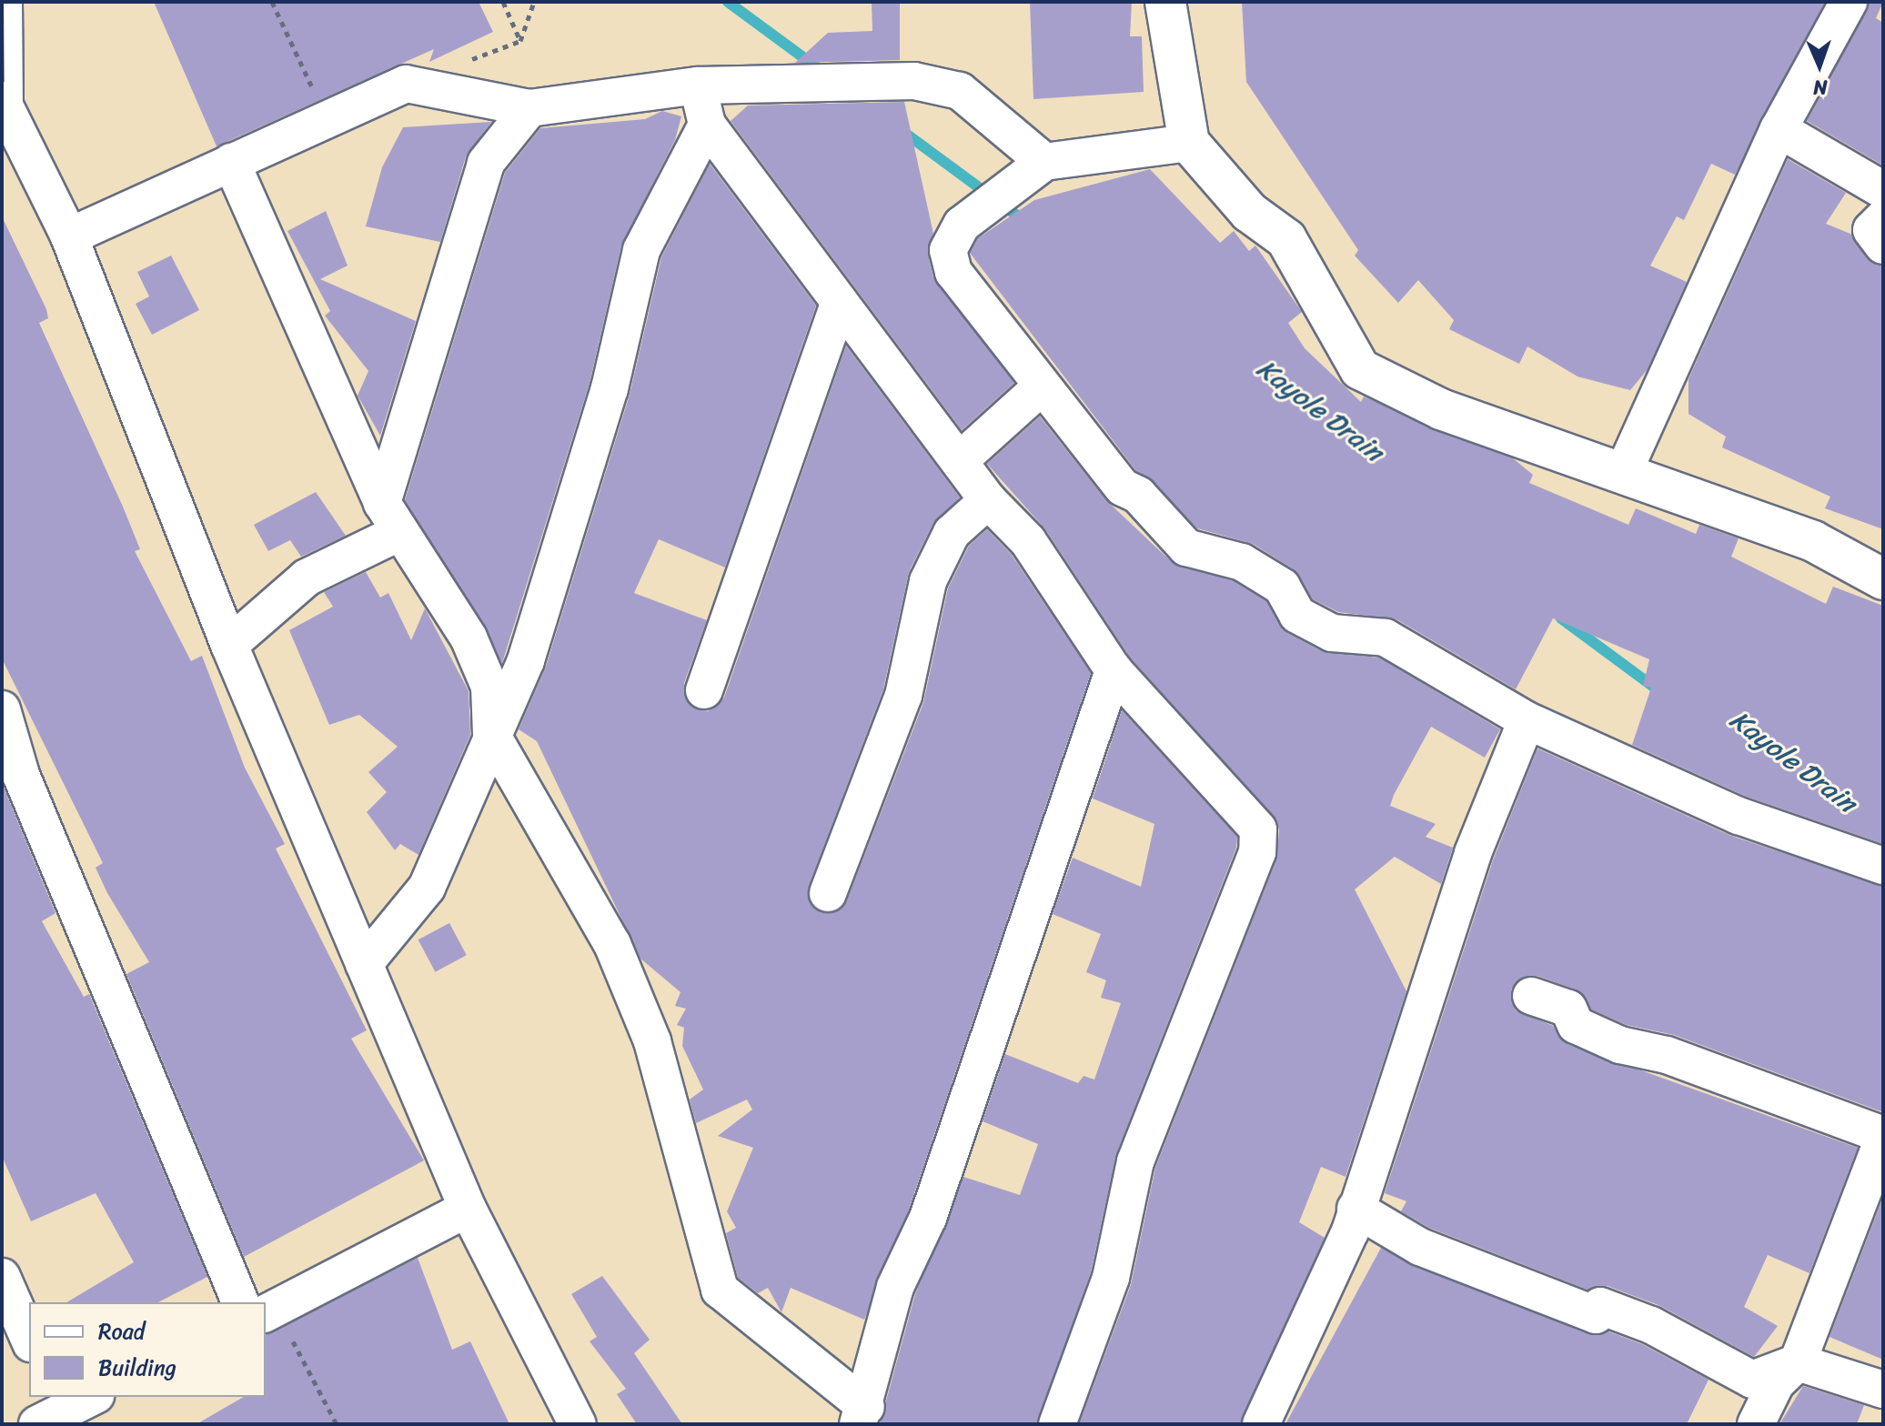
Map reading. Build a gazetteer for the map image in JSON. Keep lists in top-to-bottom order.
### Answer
{
  "water": ["Kayole Drain"],
  "legend": ["Road", "Building"],
  "north": "bottom"
}
